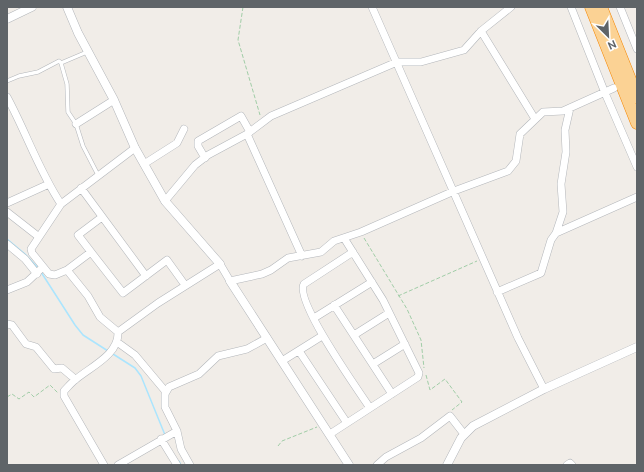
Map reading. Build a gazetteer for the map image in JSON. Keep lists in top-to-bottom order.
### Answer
{
  "north": "bottom right"
}
